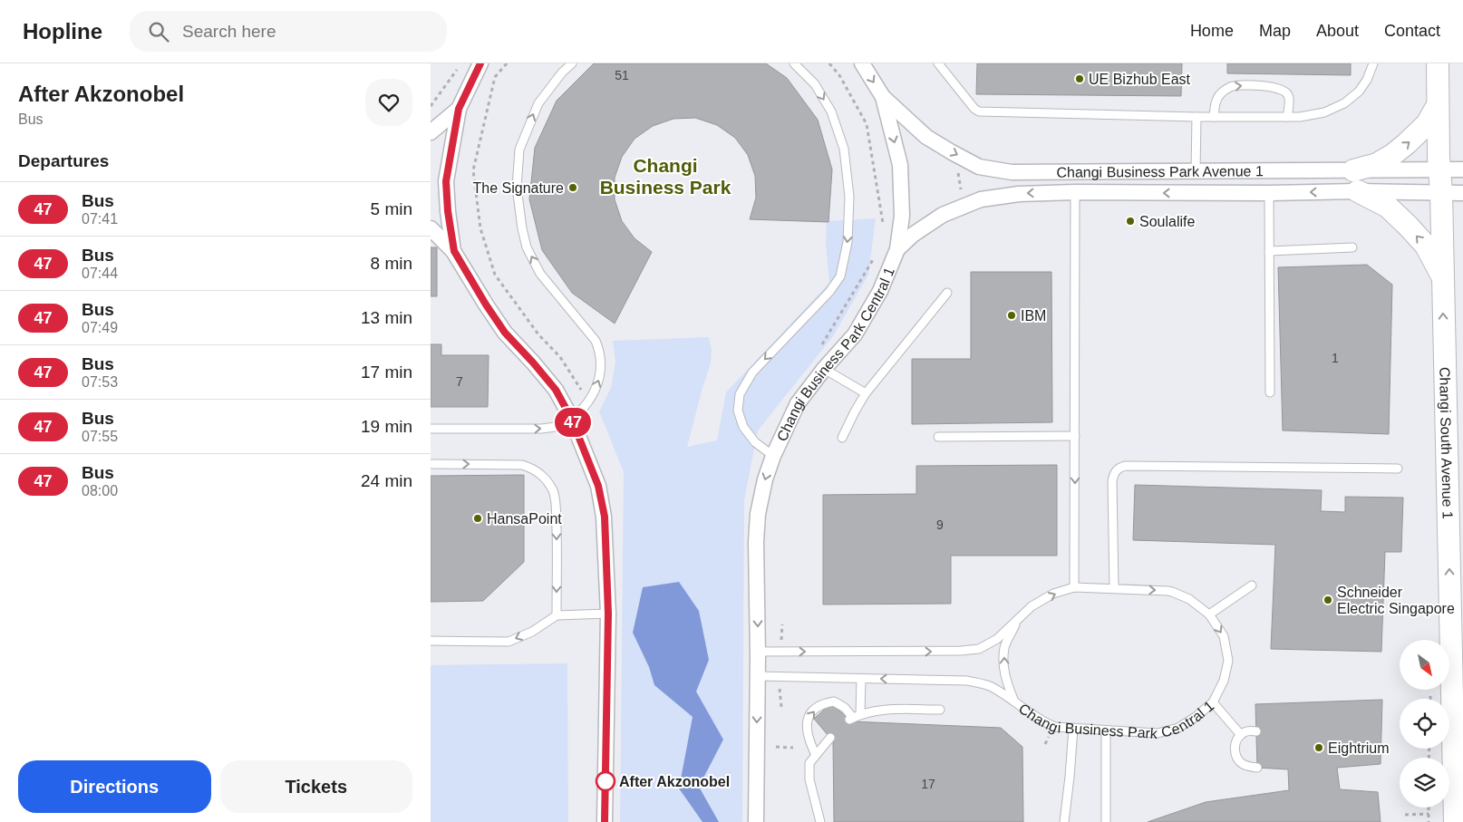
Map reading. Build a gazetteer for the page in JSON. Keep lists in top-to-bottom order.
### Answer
{
  "streets": {
    "street": ["Changi Business Park Avenue 1", "Changi Business Park Central 1", "Changi South Avenue 1"]
  },
  "crossings": [
    ["Changi Business Park Avenue 1", "Changi Business Park Central 1"],
    ["Changi Business Park Avenue 1", "Changi South Avenue 1"]
  ],
  "one_way": ["Changi South Avenue 1"],
  "districts": ["Changi Business Park"],
  "places": [
    "UE Bizhub East",
    "The Signature",
    "Soulalife",
    "IBM",
    "HansaPoint",
    "Schneider Electric Singapore",
    "Eightrium",
    "After Akzonobel"
  ],
  "lines": ["bus line 47"],
  "house_numbers": [
    "51",
    "1",
    "7",
    "9",
    "17"
  ],
  "north": "bottom right",
  "page": {
    "header": "Hopline",
    "search": "Search here",
    "nav": [
      "Home",
      "Map",
      "About",
      "Contact"
    ],
    "heading": [
      ["After Akzonobel", "Bus"],
      "Departures"
    ],
    "on_map": "47",
    "list": [
      {
        "mark": "47",
        "name": "Bus",
        "note": "07:41",
        "value": "5 min"
      },
      {
        "mark": "47",
        "name": "Bus",
        "note": "07:44",
        "value": "8 min"
      },
      {
        "mark": "47",
        "name": "Bus",
        "note": "07:49",
        "value": "13 min"
      },
      {
        "mark": "47",
        "name": "Bus",
        "note": "07:53",
        "value": "17 min"
      },
      {
        "mark": "47",
        "name": "Bus",
        "note": "07:55",
        "value": "19 min"
      },
      {
        "mark": "47",
        "name": "Bus",
        "note": "08:00",
        "value": "24 min"
      }
    ],
    "buttons": ["Directions", "Tickets"]
  }
}
